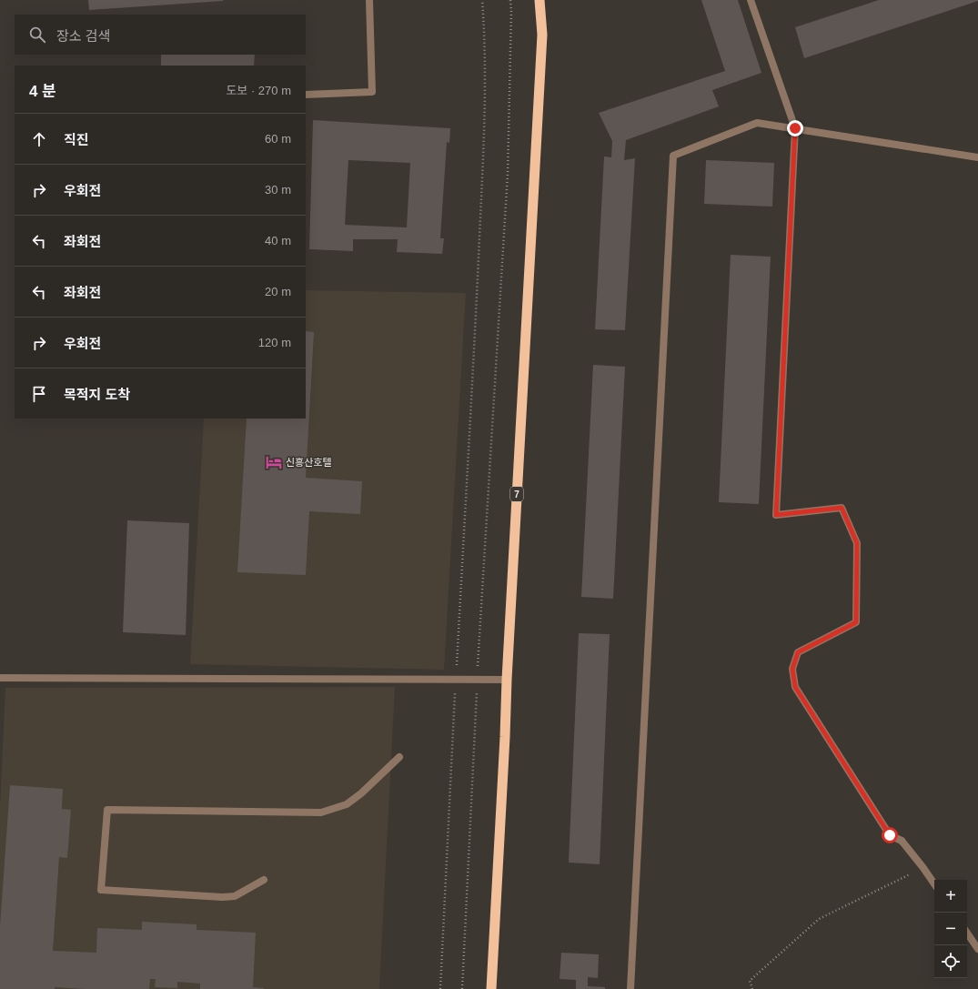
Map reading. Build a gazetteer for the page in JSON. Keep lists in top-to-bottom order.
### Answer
{
  "streets": {
    "highway": ["7"]
  },
  "places": {
    "hotel": ["신흥산호텔"]
  },
  "page": {
    "search": "장소 검색",
    "heading": ["4 분", "도보 · 270 m"],
    "list": [
      ["직진", "60 m"],
      ["우회전", "30 m"],
      ["좌회전", "40 m"],
      ["좌회전", "20 m"],
      ["우회전", "120 m"],
      "목적지 도착"
    ],
    "map_buttons": ["+", "−"]
  }
}
